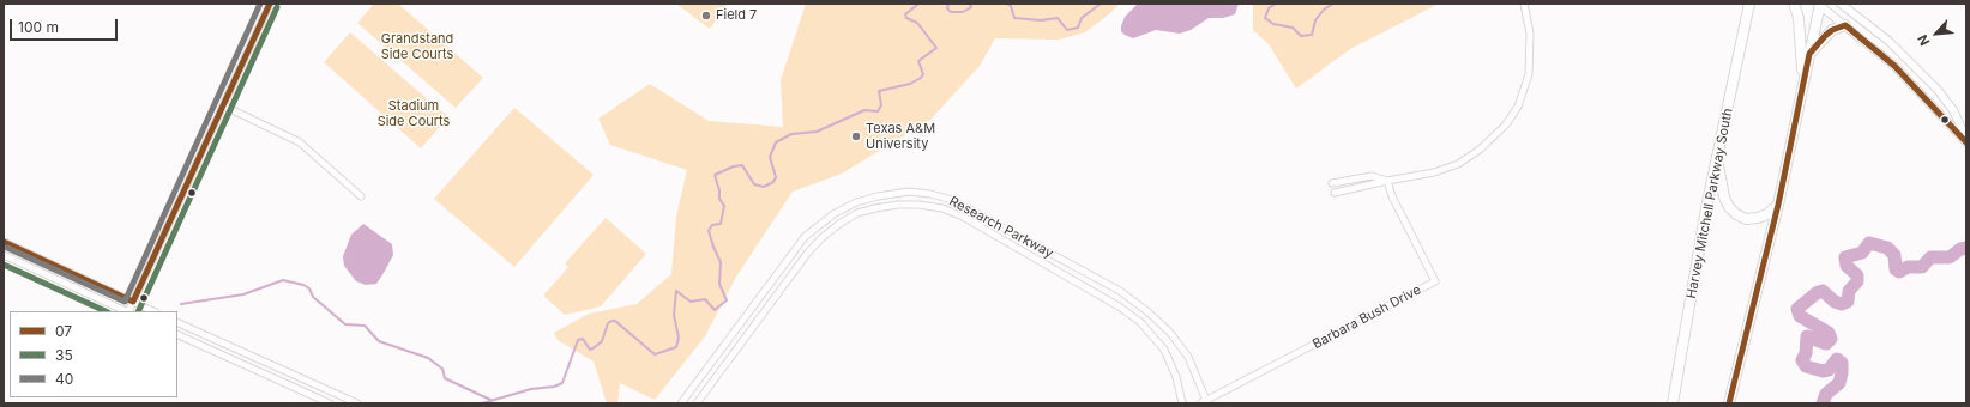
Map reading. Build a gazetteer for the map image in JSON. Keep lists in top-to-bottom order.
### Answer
{
  "streets": {
    "highway": ["Harvey Mitchell Parkway South"],
    "street": ["Research Parkway", "Barbara Bush Drive"]
  },
  "crossings": [
    ["Research Parkway", "Barbara Bush Drive"]
  ],
  "parks": ["Grandstand Side Courts", "Stadium Side Courts"],
  "places": ["Field 7", "Texas A&M University"],
  "lines": ["transit line 07", "transit line 40", "transit line 35"],
  "legend": ["07", "35", "40"],
  "scale_bar": "100 m",
  "north": "bottom left"
}
